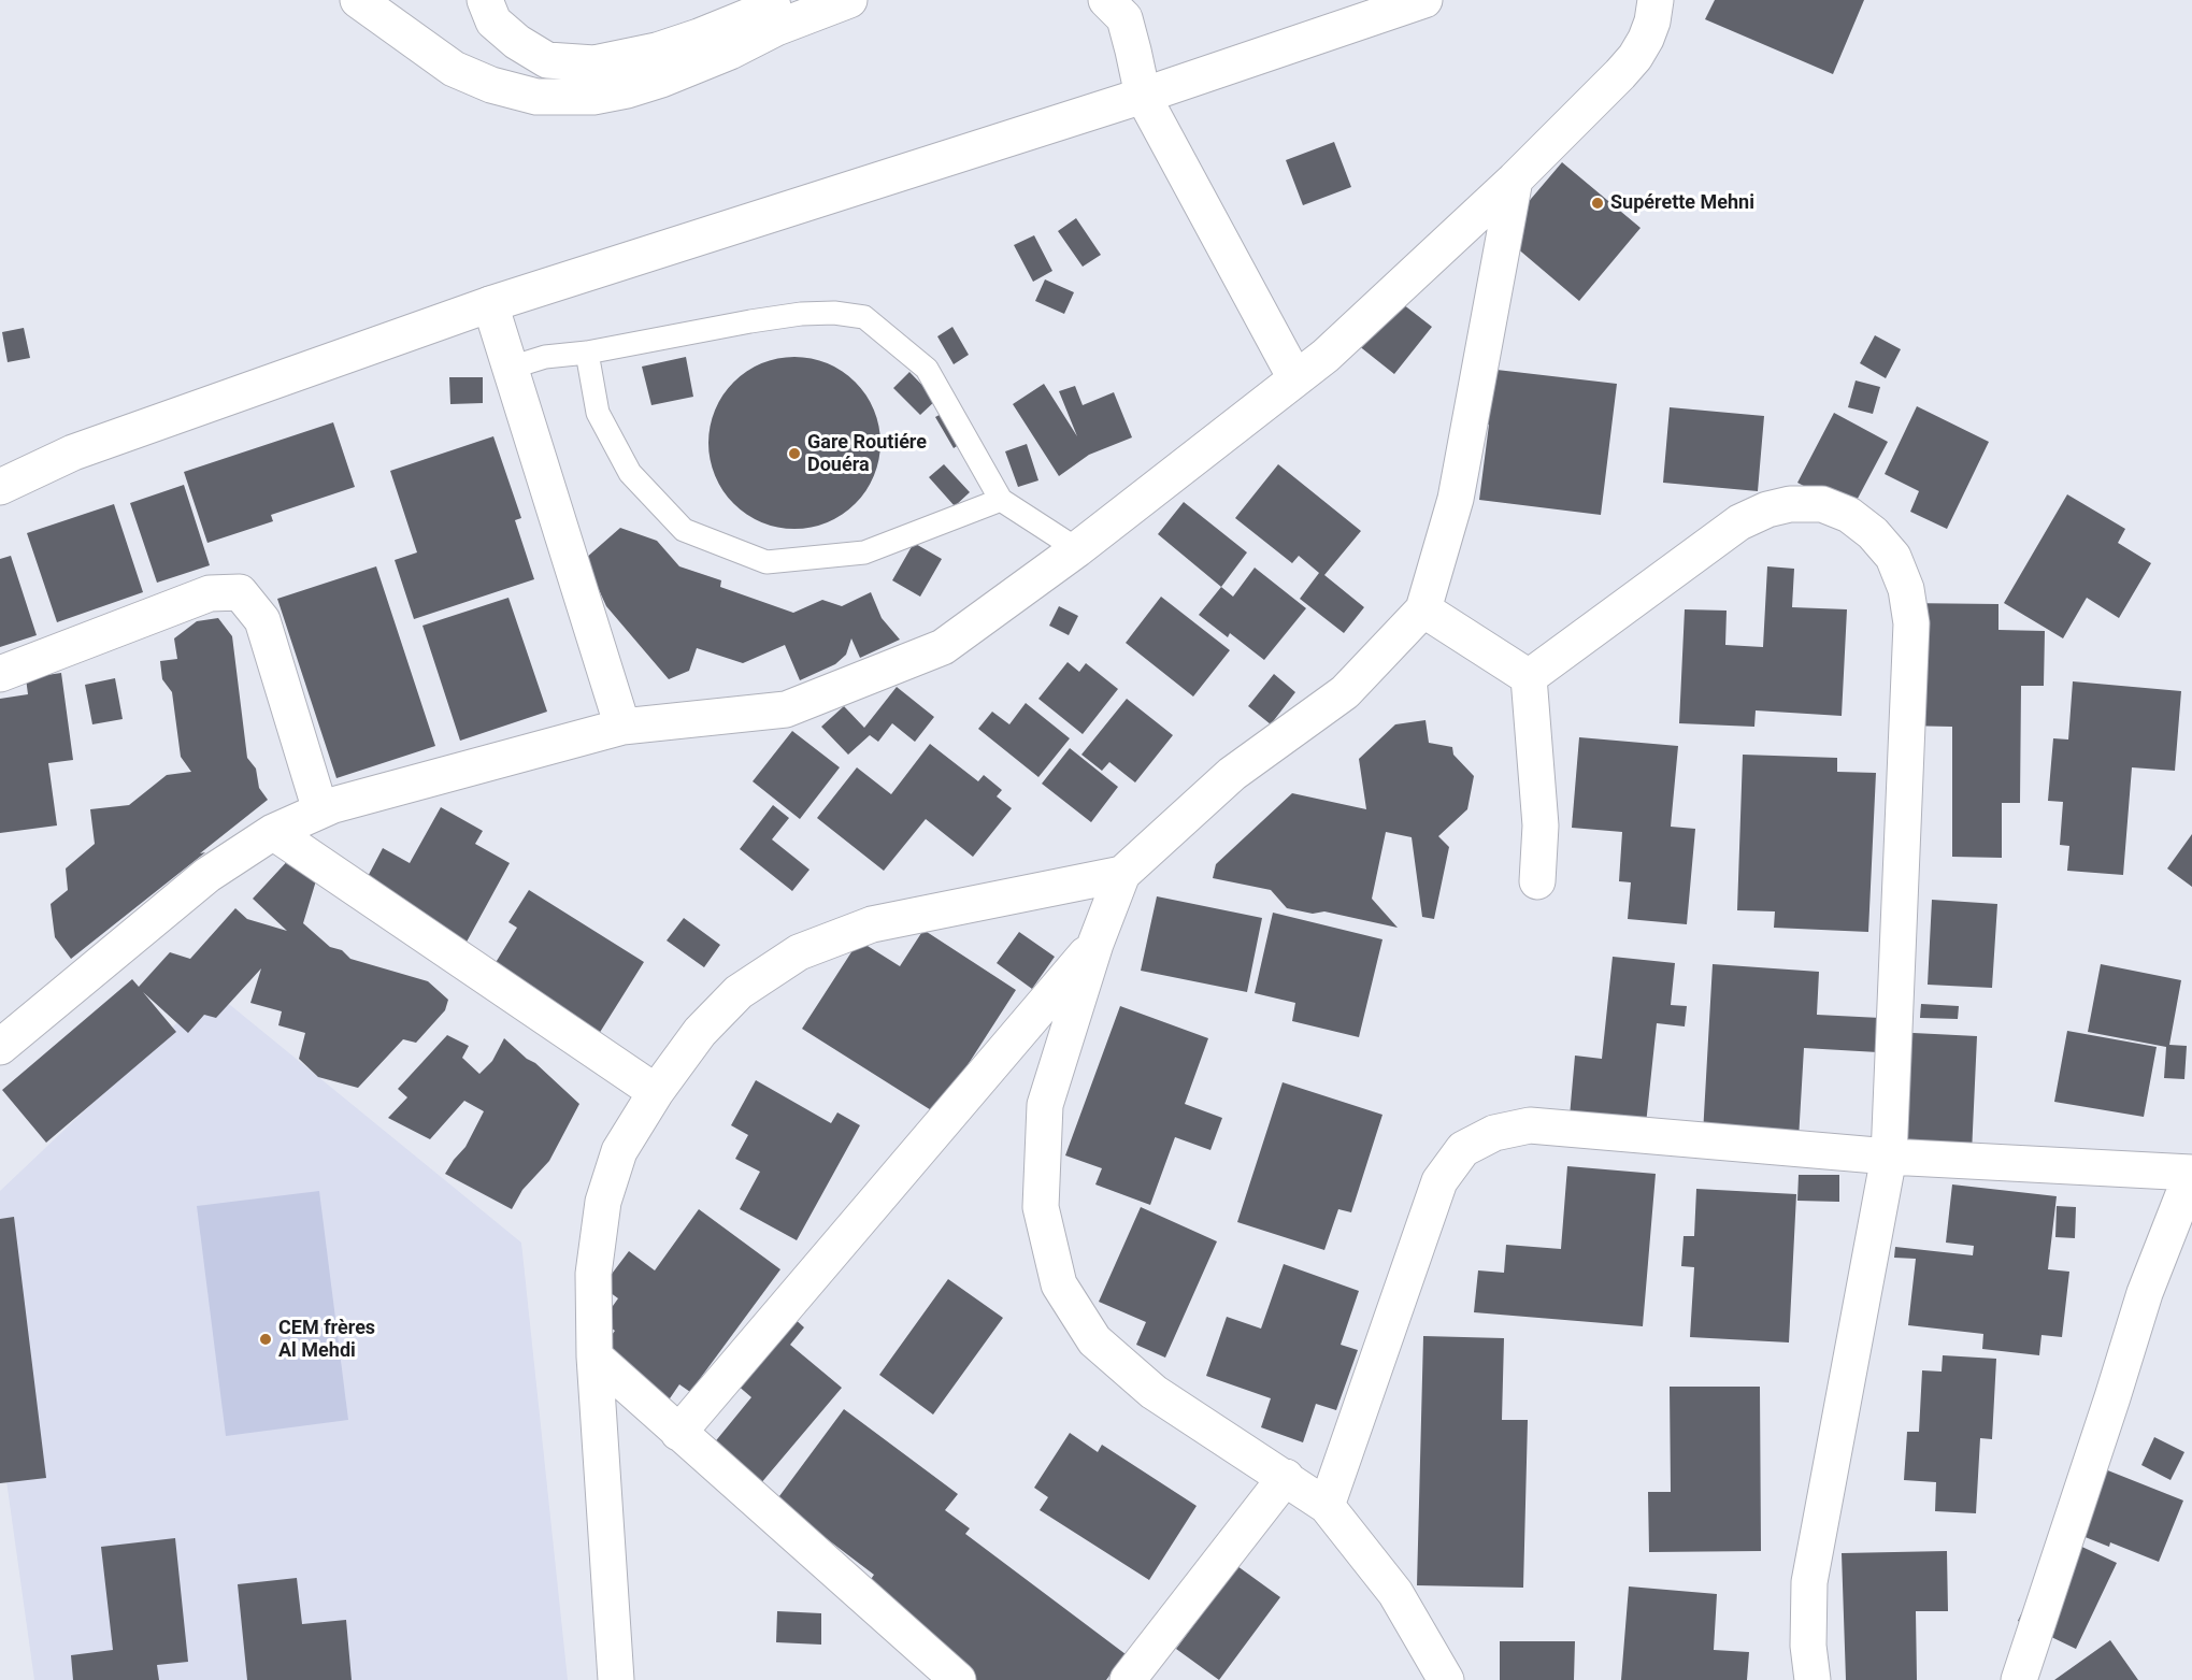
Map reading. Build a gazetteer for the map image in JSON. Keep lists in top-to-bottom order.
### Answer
{
  "places": ["Supérette Mehni", "Gare Routiére Douéra", "CEM frères Al Mehdi"]
}
